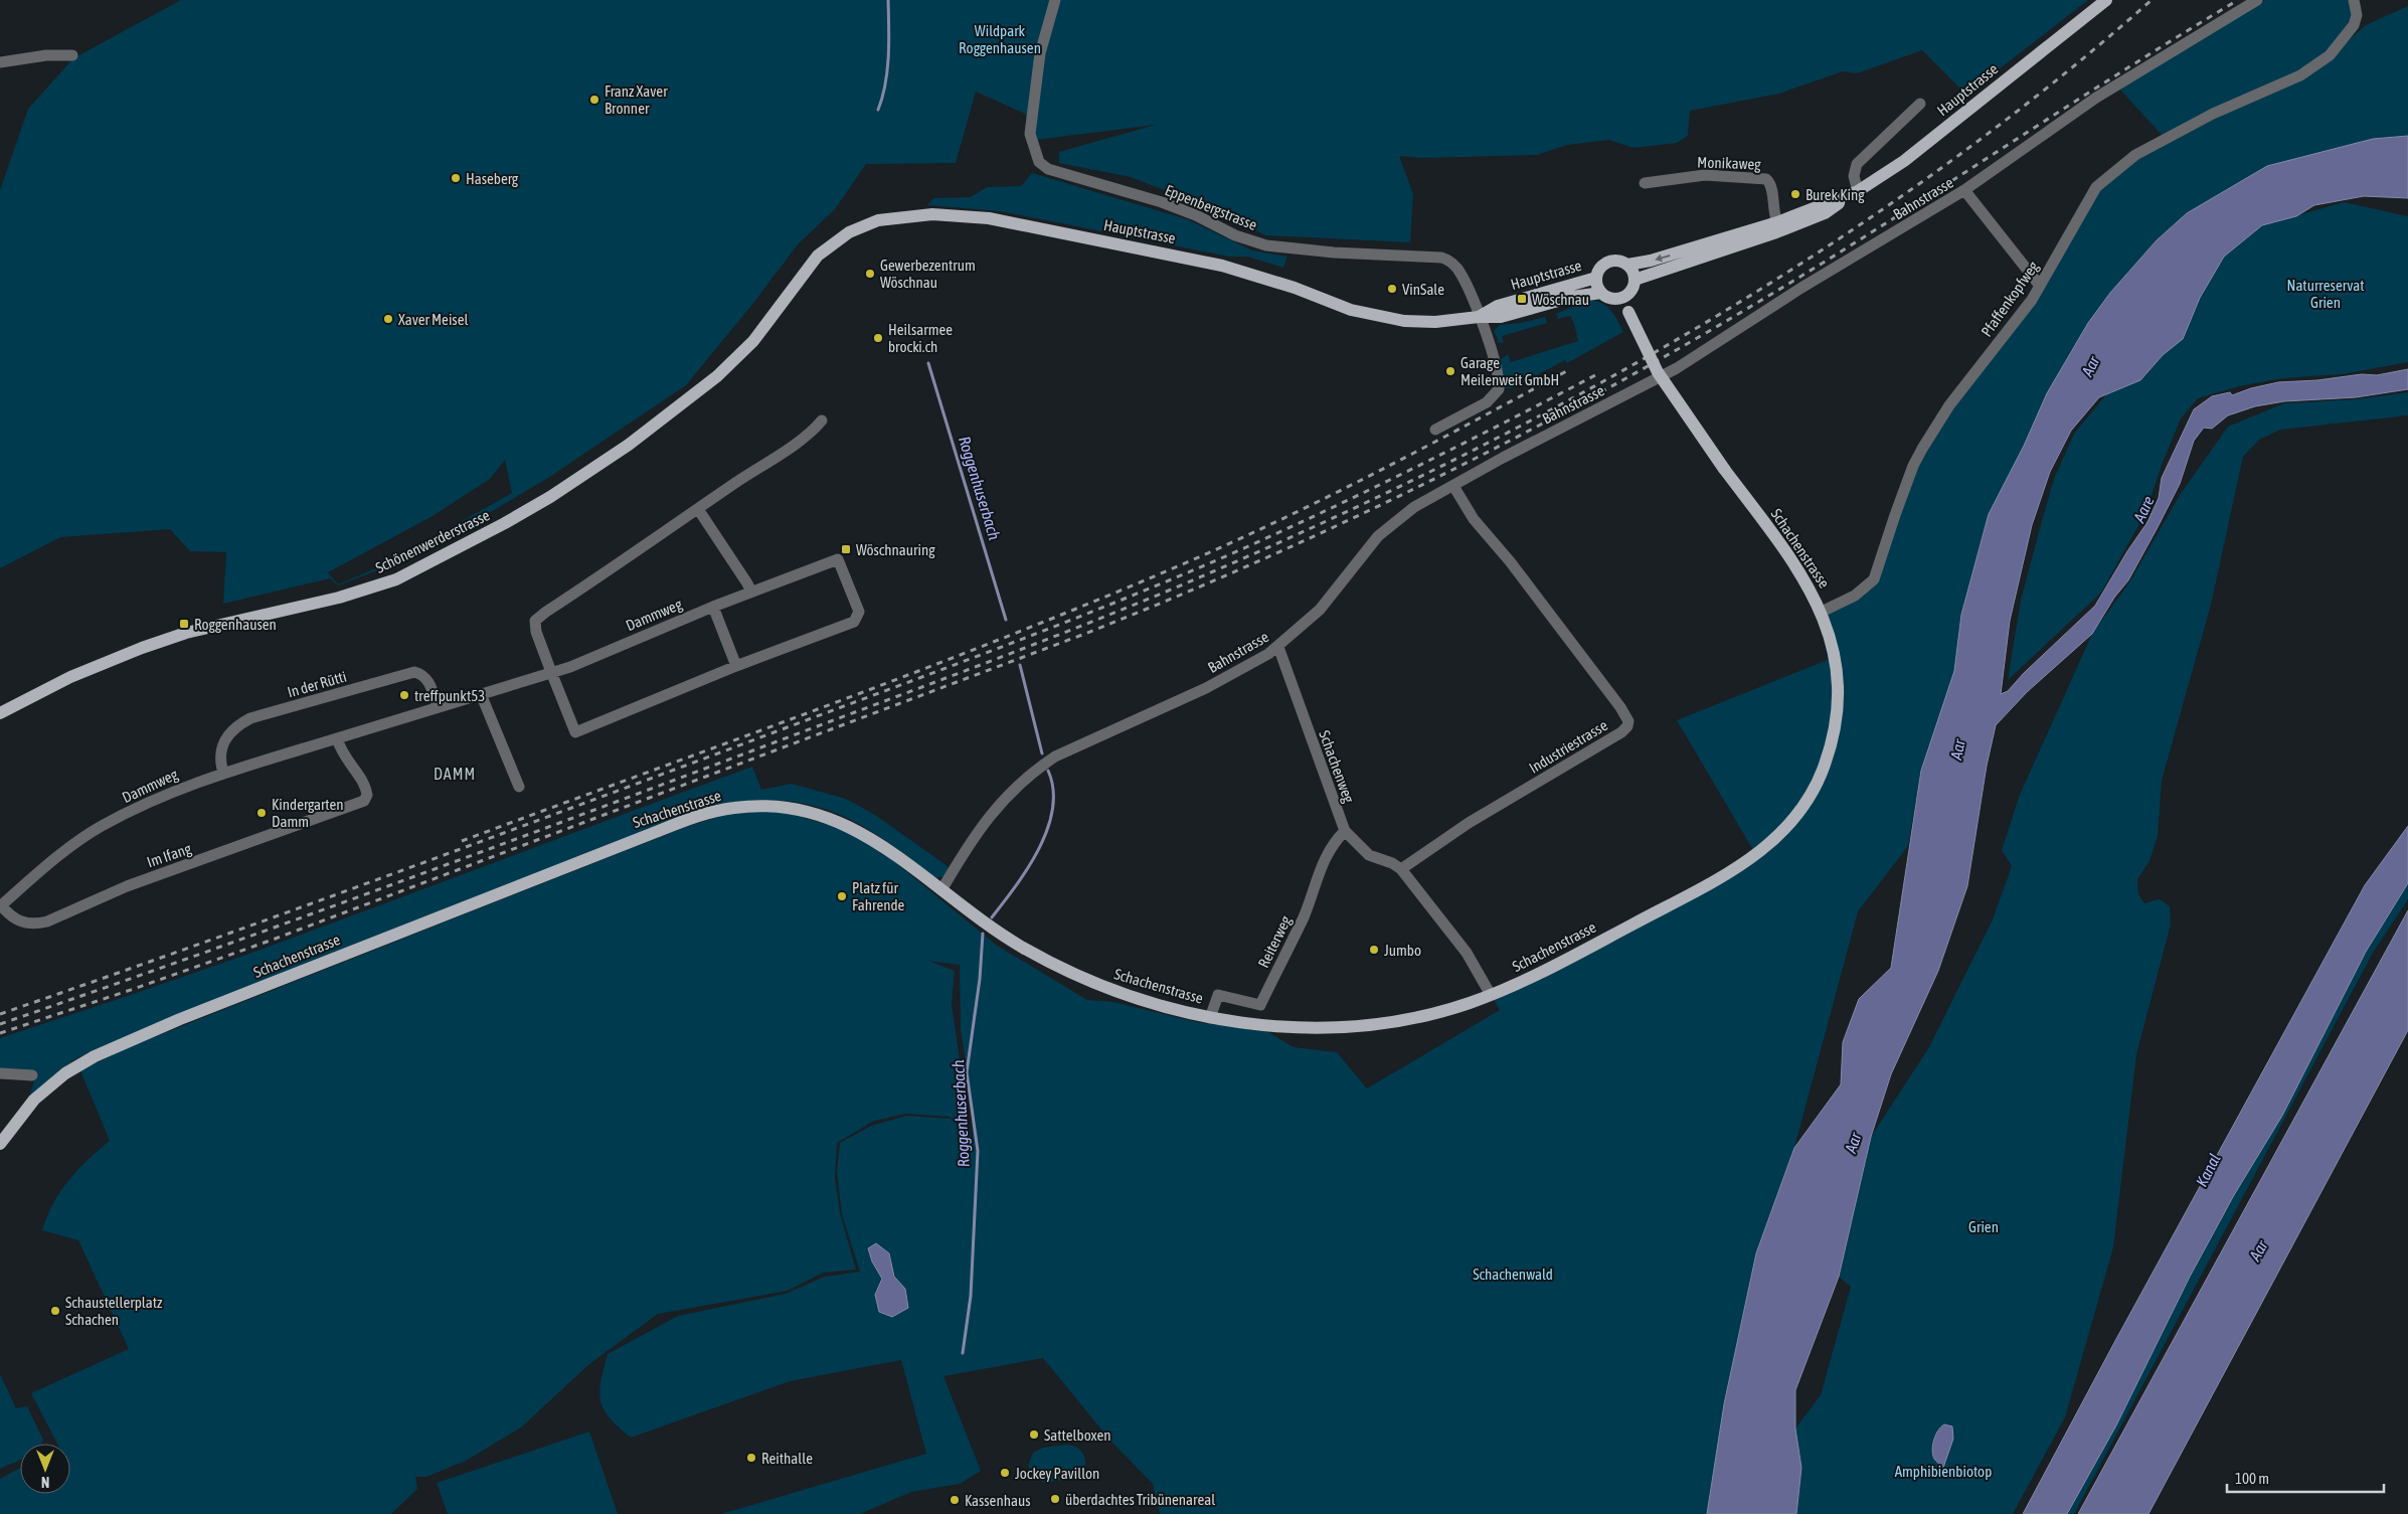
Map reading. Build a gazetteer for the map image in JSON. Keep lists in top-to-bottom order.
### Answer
{
  "streets": {
    "main road": ["Hauptstrasse", "Schönenwerderstrasse", "Schachenstrasse"],
    "street": [
      "Monikaweg",
      "Bahnstrasse",
      "Eppenbergstrasse",
      "Pfaffenkopfweg",
      "Dammweg",
      "In der Rütti",
      "Industriestrasse",
      "Schachenweg",
      "Im Ifang",
      "Reiterweg"
    ]
  },
  "crossings": [
    ["Hauptstrasse", "Monikaweg"],
    ["Hauptstrasse", "Eppenbergstrasse"],
    ["Hauptstrasse", "Schönenwerderstrasse"],
    ["Hauptstrasse", "Schachenstrasse"],
    ["Bahnstrasse", "Schachenstrasse"],
    ["Bahnstrasse", "Industriestrasse"],
    ["Bahnstrasse", "Schachenweg"],
    ["Pfaffenkopfweg", "Schachenstrasse"],
    ["Schachenstrasse", "Reiterweg"],
    ["Dammweg", "In der Rütti"],
    ["Dammweg", "Im Ifang"],
    ["Industriestrasse", "Schachenweg"],
    ["Schachenweg", "Reiterweg"]
  ],
  "districts": ["DAMM"],
  "water": [
    "Aar",
    "Roggenhuserbach",
    "Aare",
    "Kanal"
  ],
  "parks": [
    "Wildpark Roggenhausen",
    "Naturreservat Grien",
    "Grien",
    "Schachenwald",
    "Amphibienbiotop"
  ],
  "places": {
    "other": [
      "Franz Xaver Bronner",
      "Haseberg",
      "Burek King",
      "Gewerbezentrum Wöschnau",
      "VinSale",
      "Xaver Meisel",
      "Heilsarmee brocki.ch",
      "Garage Meilenweit GmbH",
      "treffpunkt53",
      "Kindergarten Damm",
      "Platz für Fahrende",
      "Jumbo",
      "Schaustellerplatz Schachen",
      "Sattelboxen",
      "Reithalle",
      "Jockey Pavillon",
      "überdachtes Tribünenareal",
      "Kassenhaus"
    ],
    "transit": ["Wöschnau", "Wöschnauring", "Roggenhausen"]
  },
  "scale_bar": "100 m",
  "north": "bottom"
}
